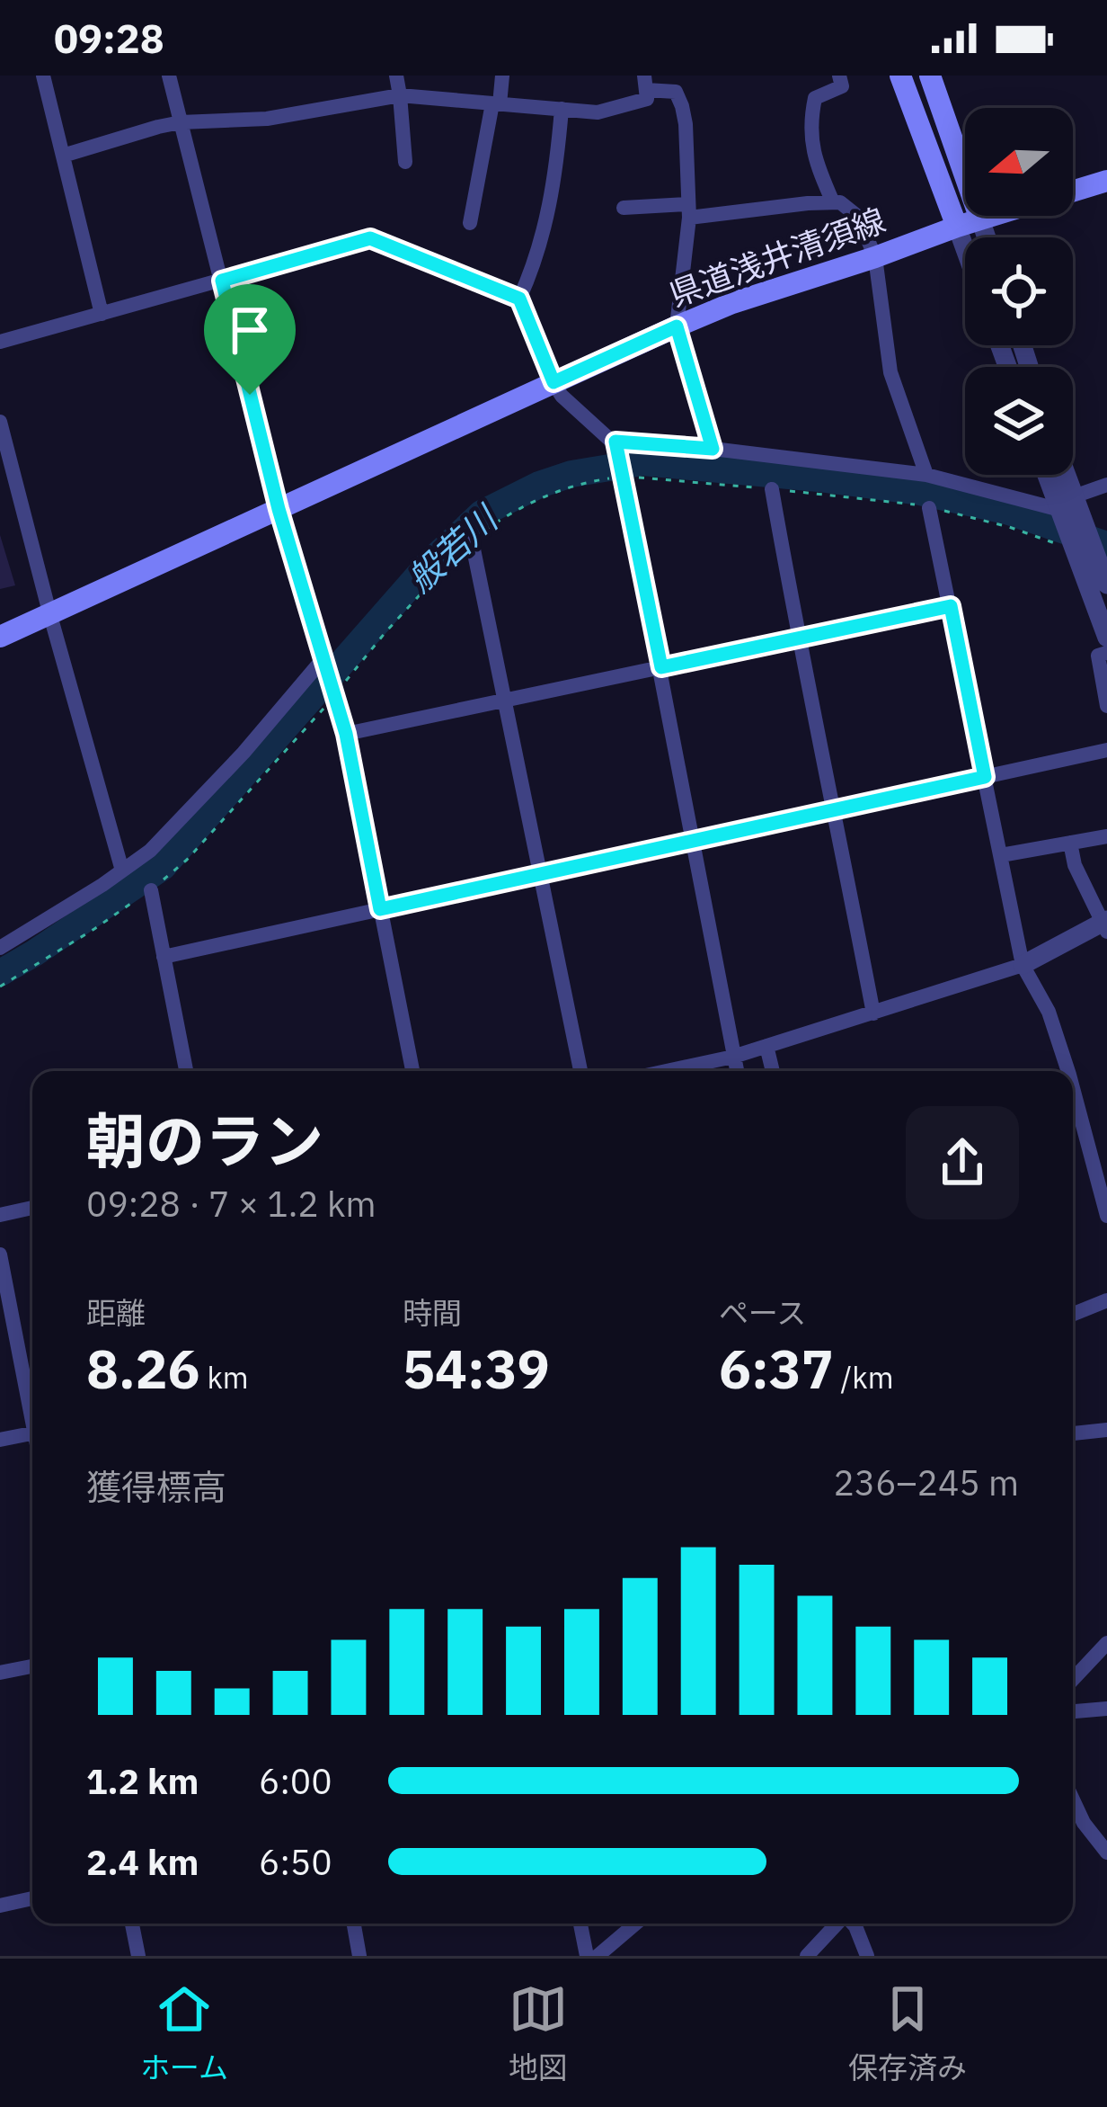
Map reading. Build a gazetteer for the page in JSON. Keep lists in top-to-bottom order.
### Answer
{
  "streets": {
    "main road": ["県道浅井清須線"]
  },
  "water": ["般若川"],
  "north": "left",
  "page": {
    "status": "09:28",
    "heading": ["朝のラン", "09:28 · 7 × 1.2 km"],
    "stats": [
      ["距離", "8.26 km"],
      ["時間", "54:39"],
      ["ペース", "6:37 /km"]
    ],
    "chart": ["獲得標高", "236–245 m"],
    "list": [
      {
        "name": "1.2 km",
        "note": "6:00"
      },
      {
        "name": "2.4 km",
        "note": "6:50"
      }
    ],
    "tabs": ["ホーム", "地図", "保存済み"]
  }
}
